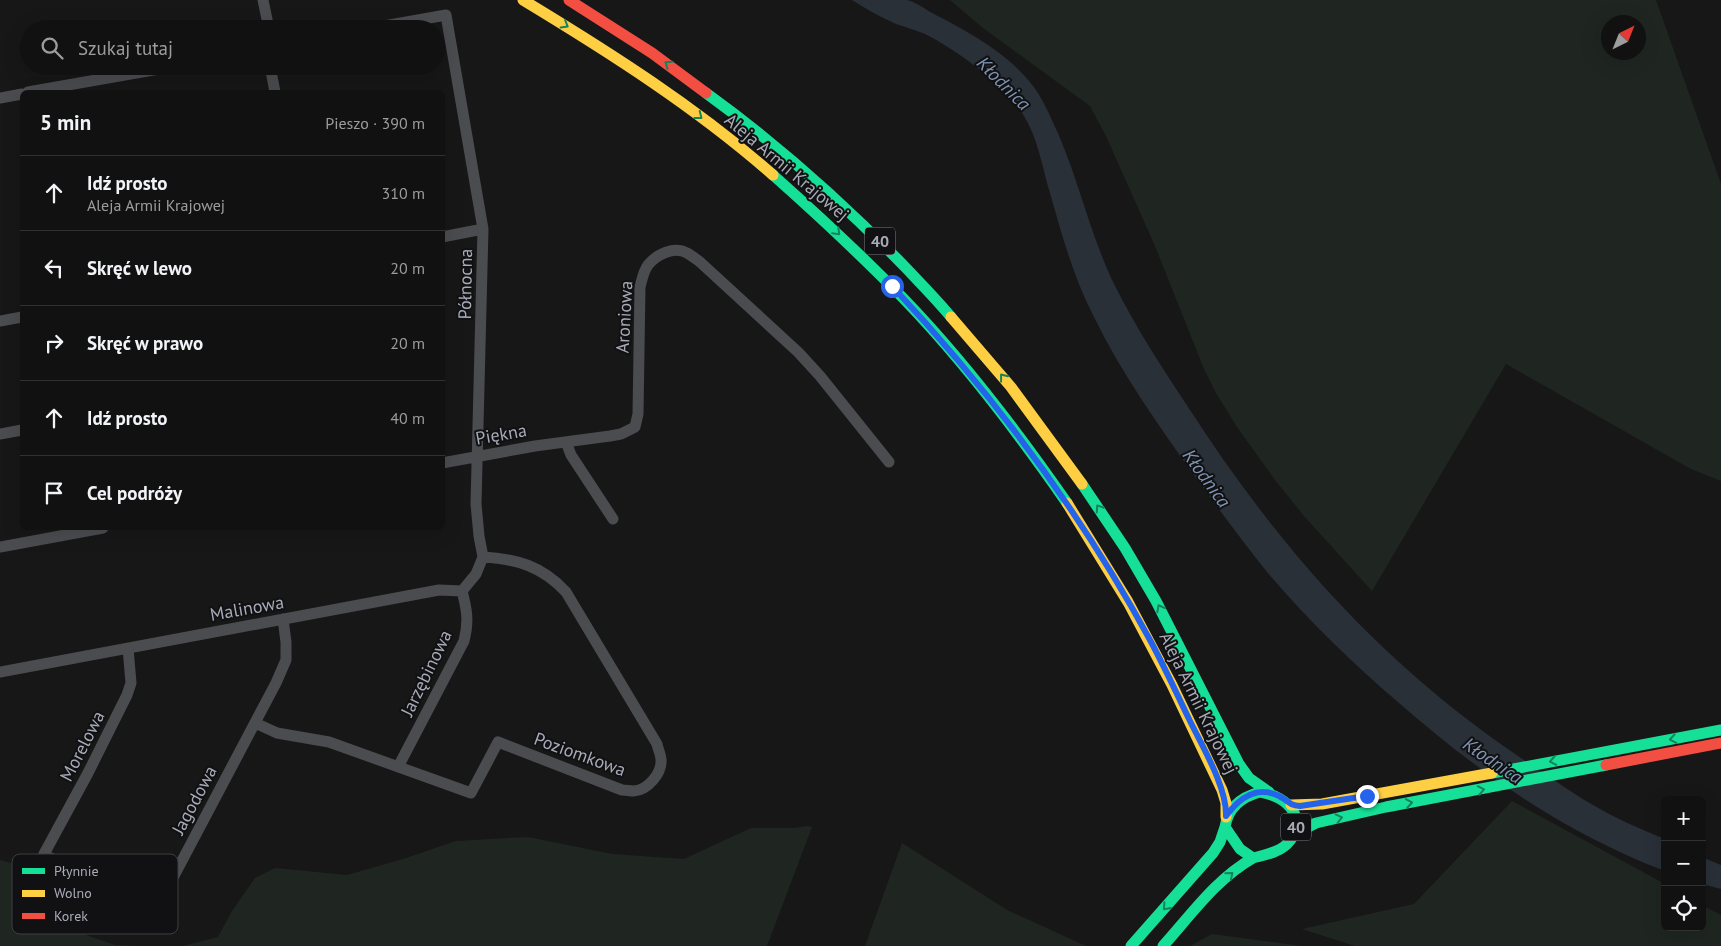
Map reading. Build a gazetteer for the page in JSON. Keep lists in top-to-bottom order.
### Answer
{
  "streets": {
    "main road": ["Aleja Armii Krajowej", "40"],
    "street": [
      "Północna",
      "Aroniowa",
      "Piękna",
      "Malinowa",
      "Jarzębinowa",
      "Morelowa",
      "Poziomkowa",
      "Jagodowa"
    ]
  },
  "crossings": [
    ["Aleja Armii Krajowej", "40"],
    ["Północna", "Piękna"],
    ["Północna", "Poziomkowa"],
    ["Aroniowa", "Piękna"],
    ["Malinowa", "Jarzębinowa"],
    ["Malinowa", "Morelowa"],
    ["Malinowa", "Jagodowa"],
    ["Jarzębinowa", "Poziomkowa"],
    ["Poziomkowa", "Jagodowa"]
  ],
  "water": ["Kłodnica"],
  "legend": ["Płynnie", "Wolno", "Korek"],
  "north": "top right",
  "page": {
    "search": "Szukaj tutaj",
    "heading": ["5 min", "Pieszo · 390 m"],
    "list": [
      ["Idź prosto", "Aleja Armii Krajowej", "310 m"],
      ["Skręć w lewo", "20 m"],
      ["Skręć w prawo", "20 m"],
      ["Idź prosto", "40 m"],
      "Cel podróży"
    ],
    "map_buttons": ["+", "−"]
  }
}
